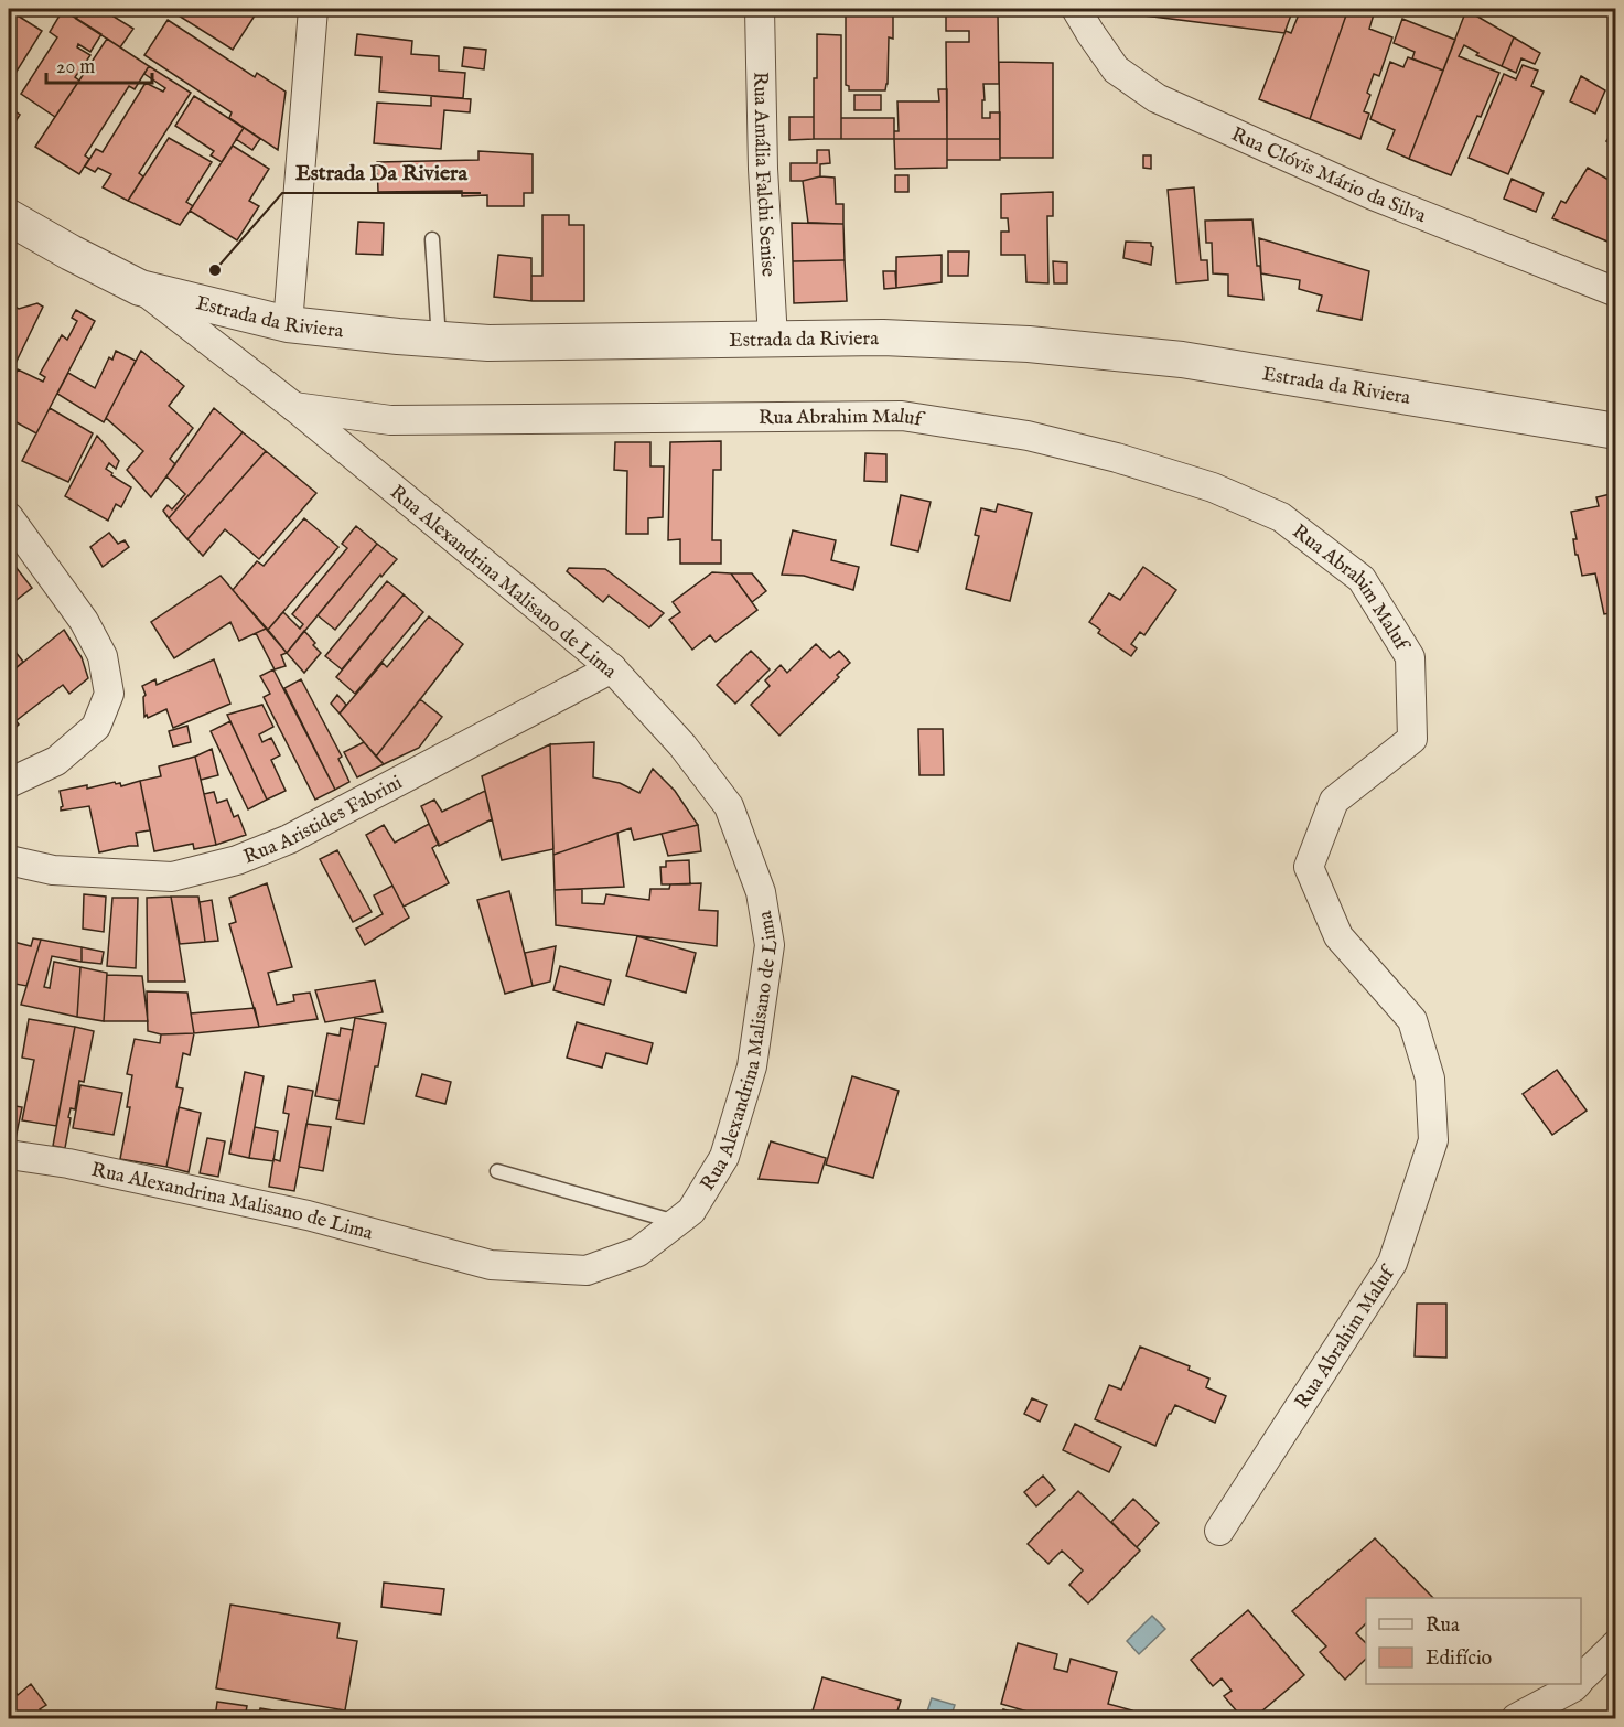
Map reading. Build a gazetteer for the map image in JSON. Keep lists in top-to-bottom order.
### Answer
{
  "streets": {
    "street": [
      "Rua Amália Falchi Senise",
      "Rua Clóvis Mário da Silva",
      "Estrada da Riviera",
      "Rua Abrahim Maluf",
      "Rua Alexandrina Malisano de Lima",
      "Rua Aristides Fabrini"
    ]
  },
  "crossings": [
    ["Rua Amália Falchi Senise", "Estrada da Riviera"],
    ["Estrada da Riviera", "Rua Alexandrina Malisano de Lima"],
    ["Rua Abrahim Maluf", "Rua Alexandrina Malisano de Lima"],
    ["Rua Alexandrina Malisano de Lima", "Rua Aristides Fabrini"]
  ],
  "places": ["Estrada Da Riviera"],
  "legend": ["Rua", "Edifício"],
  "scale_bar": "20 m"
}
